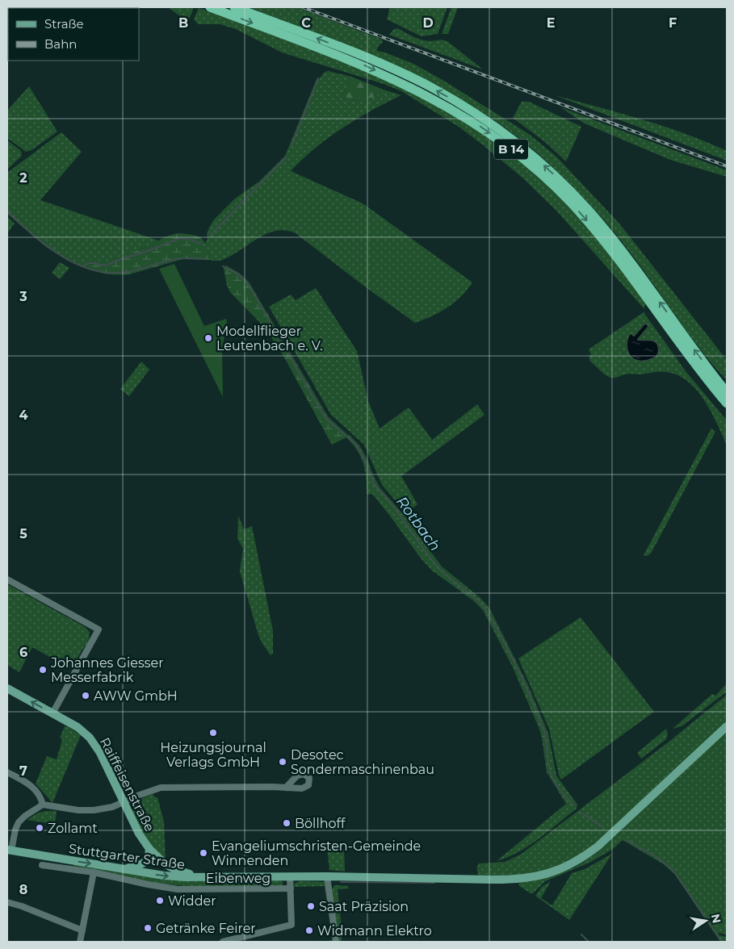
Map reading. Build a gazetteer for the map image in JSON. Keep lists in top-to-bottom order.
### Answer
{
  "streets": {
    "highway": ["B 14"],
    "main road": ["Raiffeisenstraße", "Stuttgarter Straße"],
    "street": ["Eibenweg"]
  },
  "crossings": [
    ["Raiffeisenstraße", "Stuttgarter Straße"]
  ],
  "water": ["Rotbach"],
  "places": [
    "Modellflieger Leutenbach e. V.",
    "Johannes Giesser Messerfabrik",
    "AWW GmbH",
    "Heizungsjournal Verlags GmbH",
    "Desotec Sondermaschinenbau",
    "Böllhoff",
    "Zollamt",
    "Evangeliumschristen-Gemeinde Winnenden",
    "Widder",
    "Saat Präzision",
    "Getränke Feirer",
    "Widmann Elektro"
  ],
  "legend": ["Straße", "Bahn"],
  "north": "right",
  "grid": {
    "columns": [
      "B",
      "C",
      "D",
      "E",
      "F"
    ],
    "rows": [
      "2",
      "3",
      "4",
      "5",
      "6",
      "7",
      "8"
    ]
  }
}
